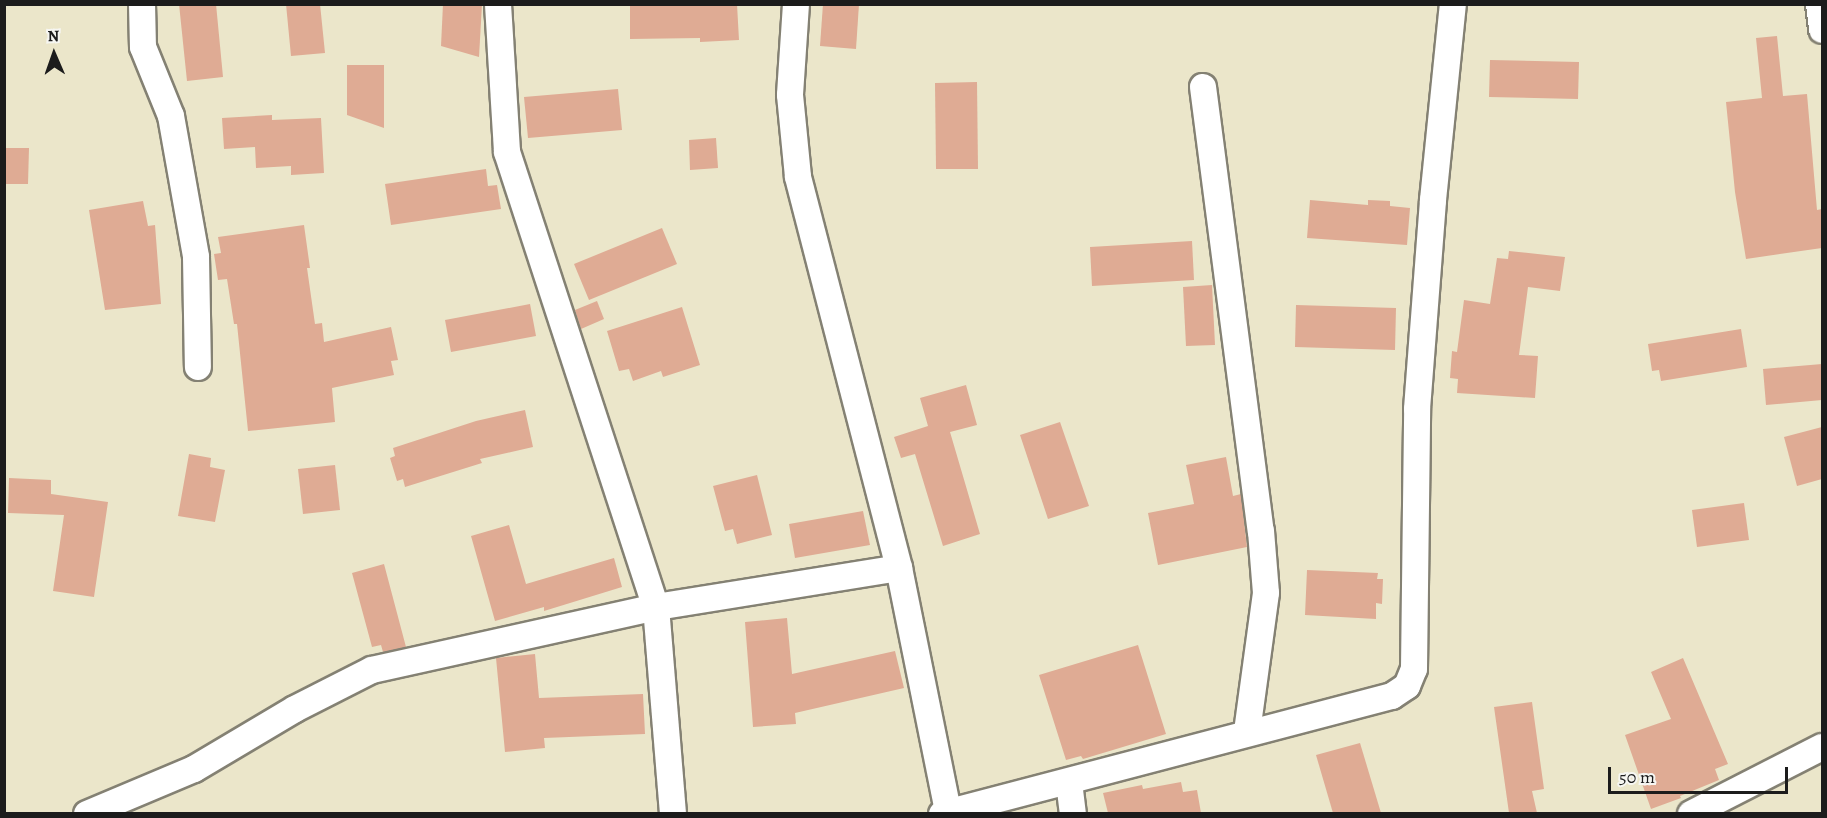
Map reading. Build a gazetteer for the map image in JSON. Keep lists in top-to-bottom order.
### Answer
{
  "scale_bar": "50 m",
  "north": "top"
}
